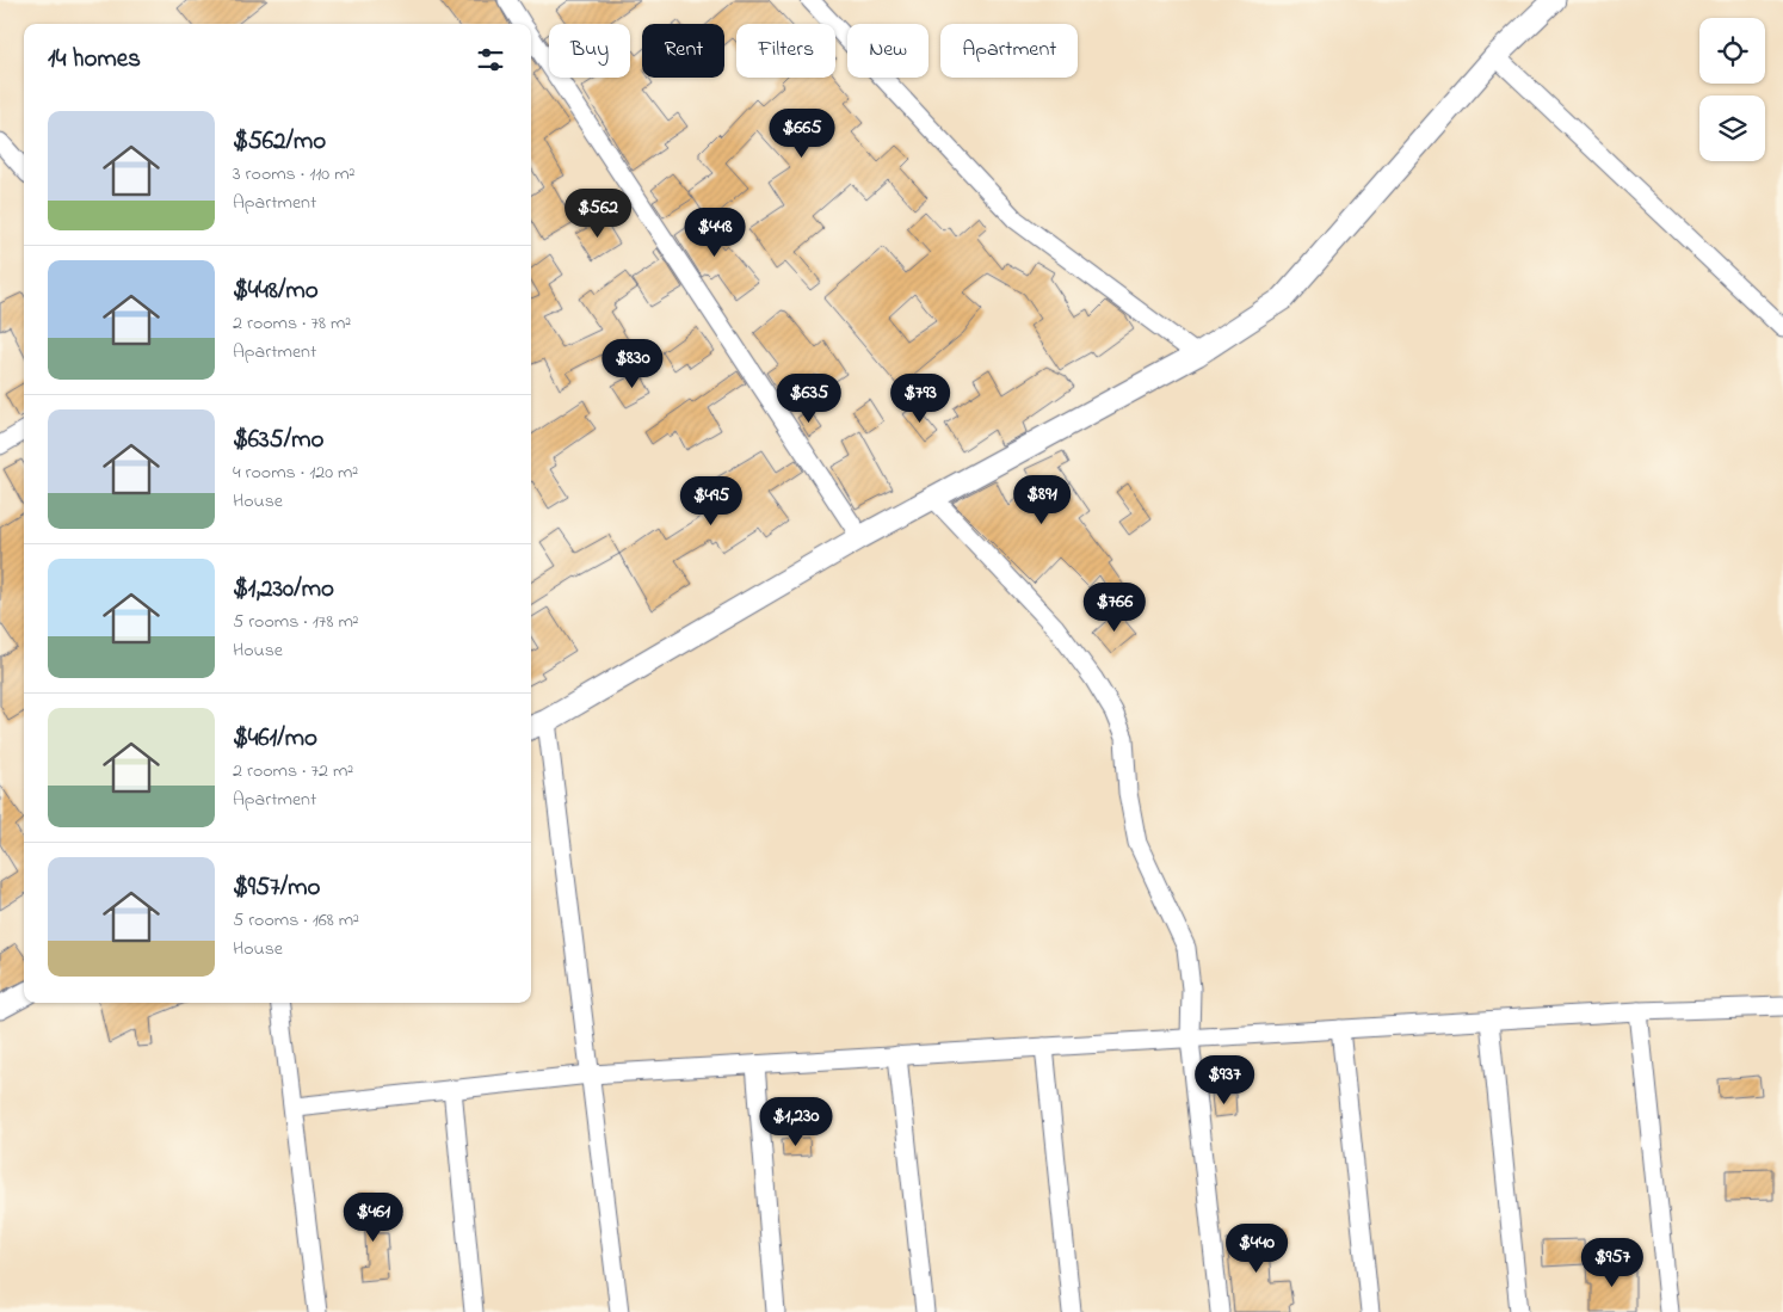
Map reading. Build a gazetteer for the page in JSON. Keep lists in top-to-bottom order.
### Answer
{
  "page": {
    "chip": [
      "Buy",
      "Rent",
      "Filters",
      "New",
      "Apartment"
    ],
    "heading": "14 homes",
    "list": [
      {
        "name": "$562/mo",
        "note": "3 rooms · 110 m² · Apartment"
      },
      {
        "name": "$448/mo",
        "note": "2 rooms · 78 m² · Apartment"
      },
      {
        "name": "$635/mo",
        "note": "4 rooms · 120 m² · House"
      },
      {
        "name": "$1,230/mo",
        "note": "5 rooms · 178 m² · House"
      },
      {
        "name": "$461/mo",
        "note": "2 rooms · 72 m² · Apartment"
      },
      {
        "name": "$957/mo",
        "note": "5 rooms · 168 m² · House"
      }
    ],
    "price": [
      "$665",
      "$562",
      "$448",
      "$830",
      "$635",
      "$793",
      "$891",
      "$495",
      "$766",
      "$937",
      "$1,230",
      "$461",
      "$440",
      "$957"
    ]
  }
}
